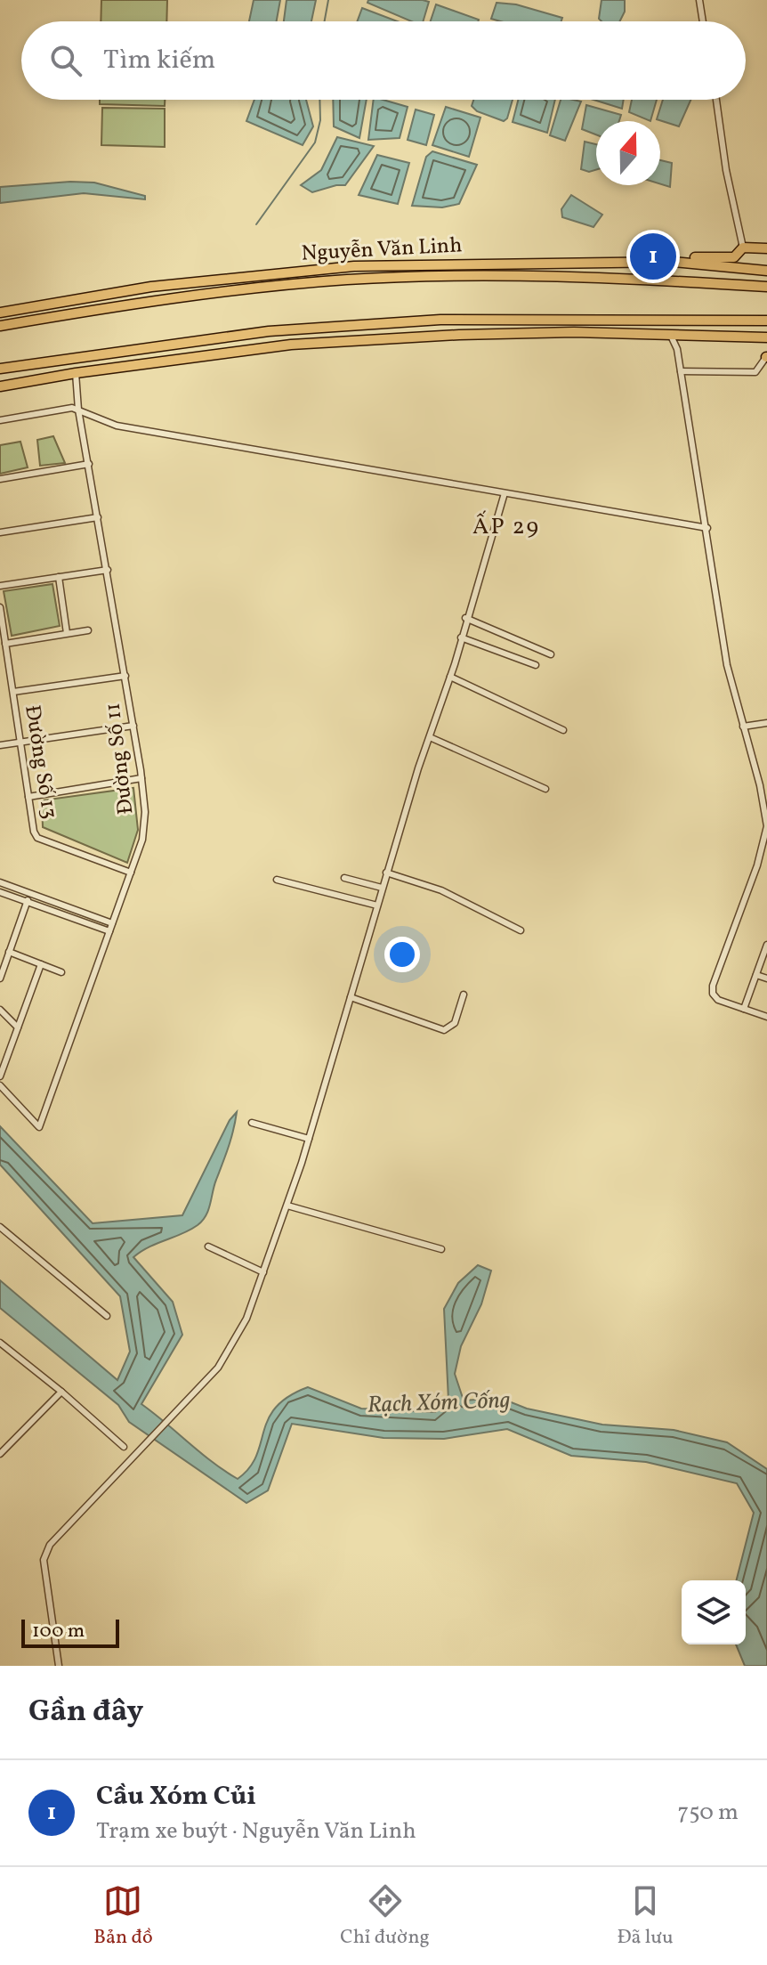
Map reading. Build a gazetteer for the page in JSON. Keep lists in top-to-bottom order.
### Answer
{
  "streets": {
    "main road": ["Nguyễn Văn Linh"],
    "street": ["Đường Số 11", "Đường Số 13"]
  },
  "crossings": [
    ["Đường Số 11", "Đường Số 13"]
  ],
  "districts": ["ẤP 29"],
  "water": ["Rạch Xóm Cống"],
  "scale_bar": "100 m",
  "north": "top",
  "page": {
    "search": "Tìm kiếm",
    "pins": "1",
    "scale": "100 m",
    "heading": "Gần đây",
    "list": [
      {
        "mark": "1",
        "name": "Cầu Xóm Củi",
        "note": "Trạm xe buýt · Nguyễn Văn Linh",
        "value": "750 m"
      }
    ],
    "nav": ["Bản đồ", "Chỉ đường", "Đã lưu"]
  }
}
